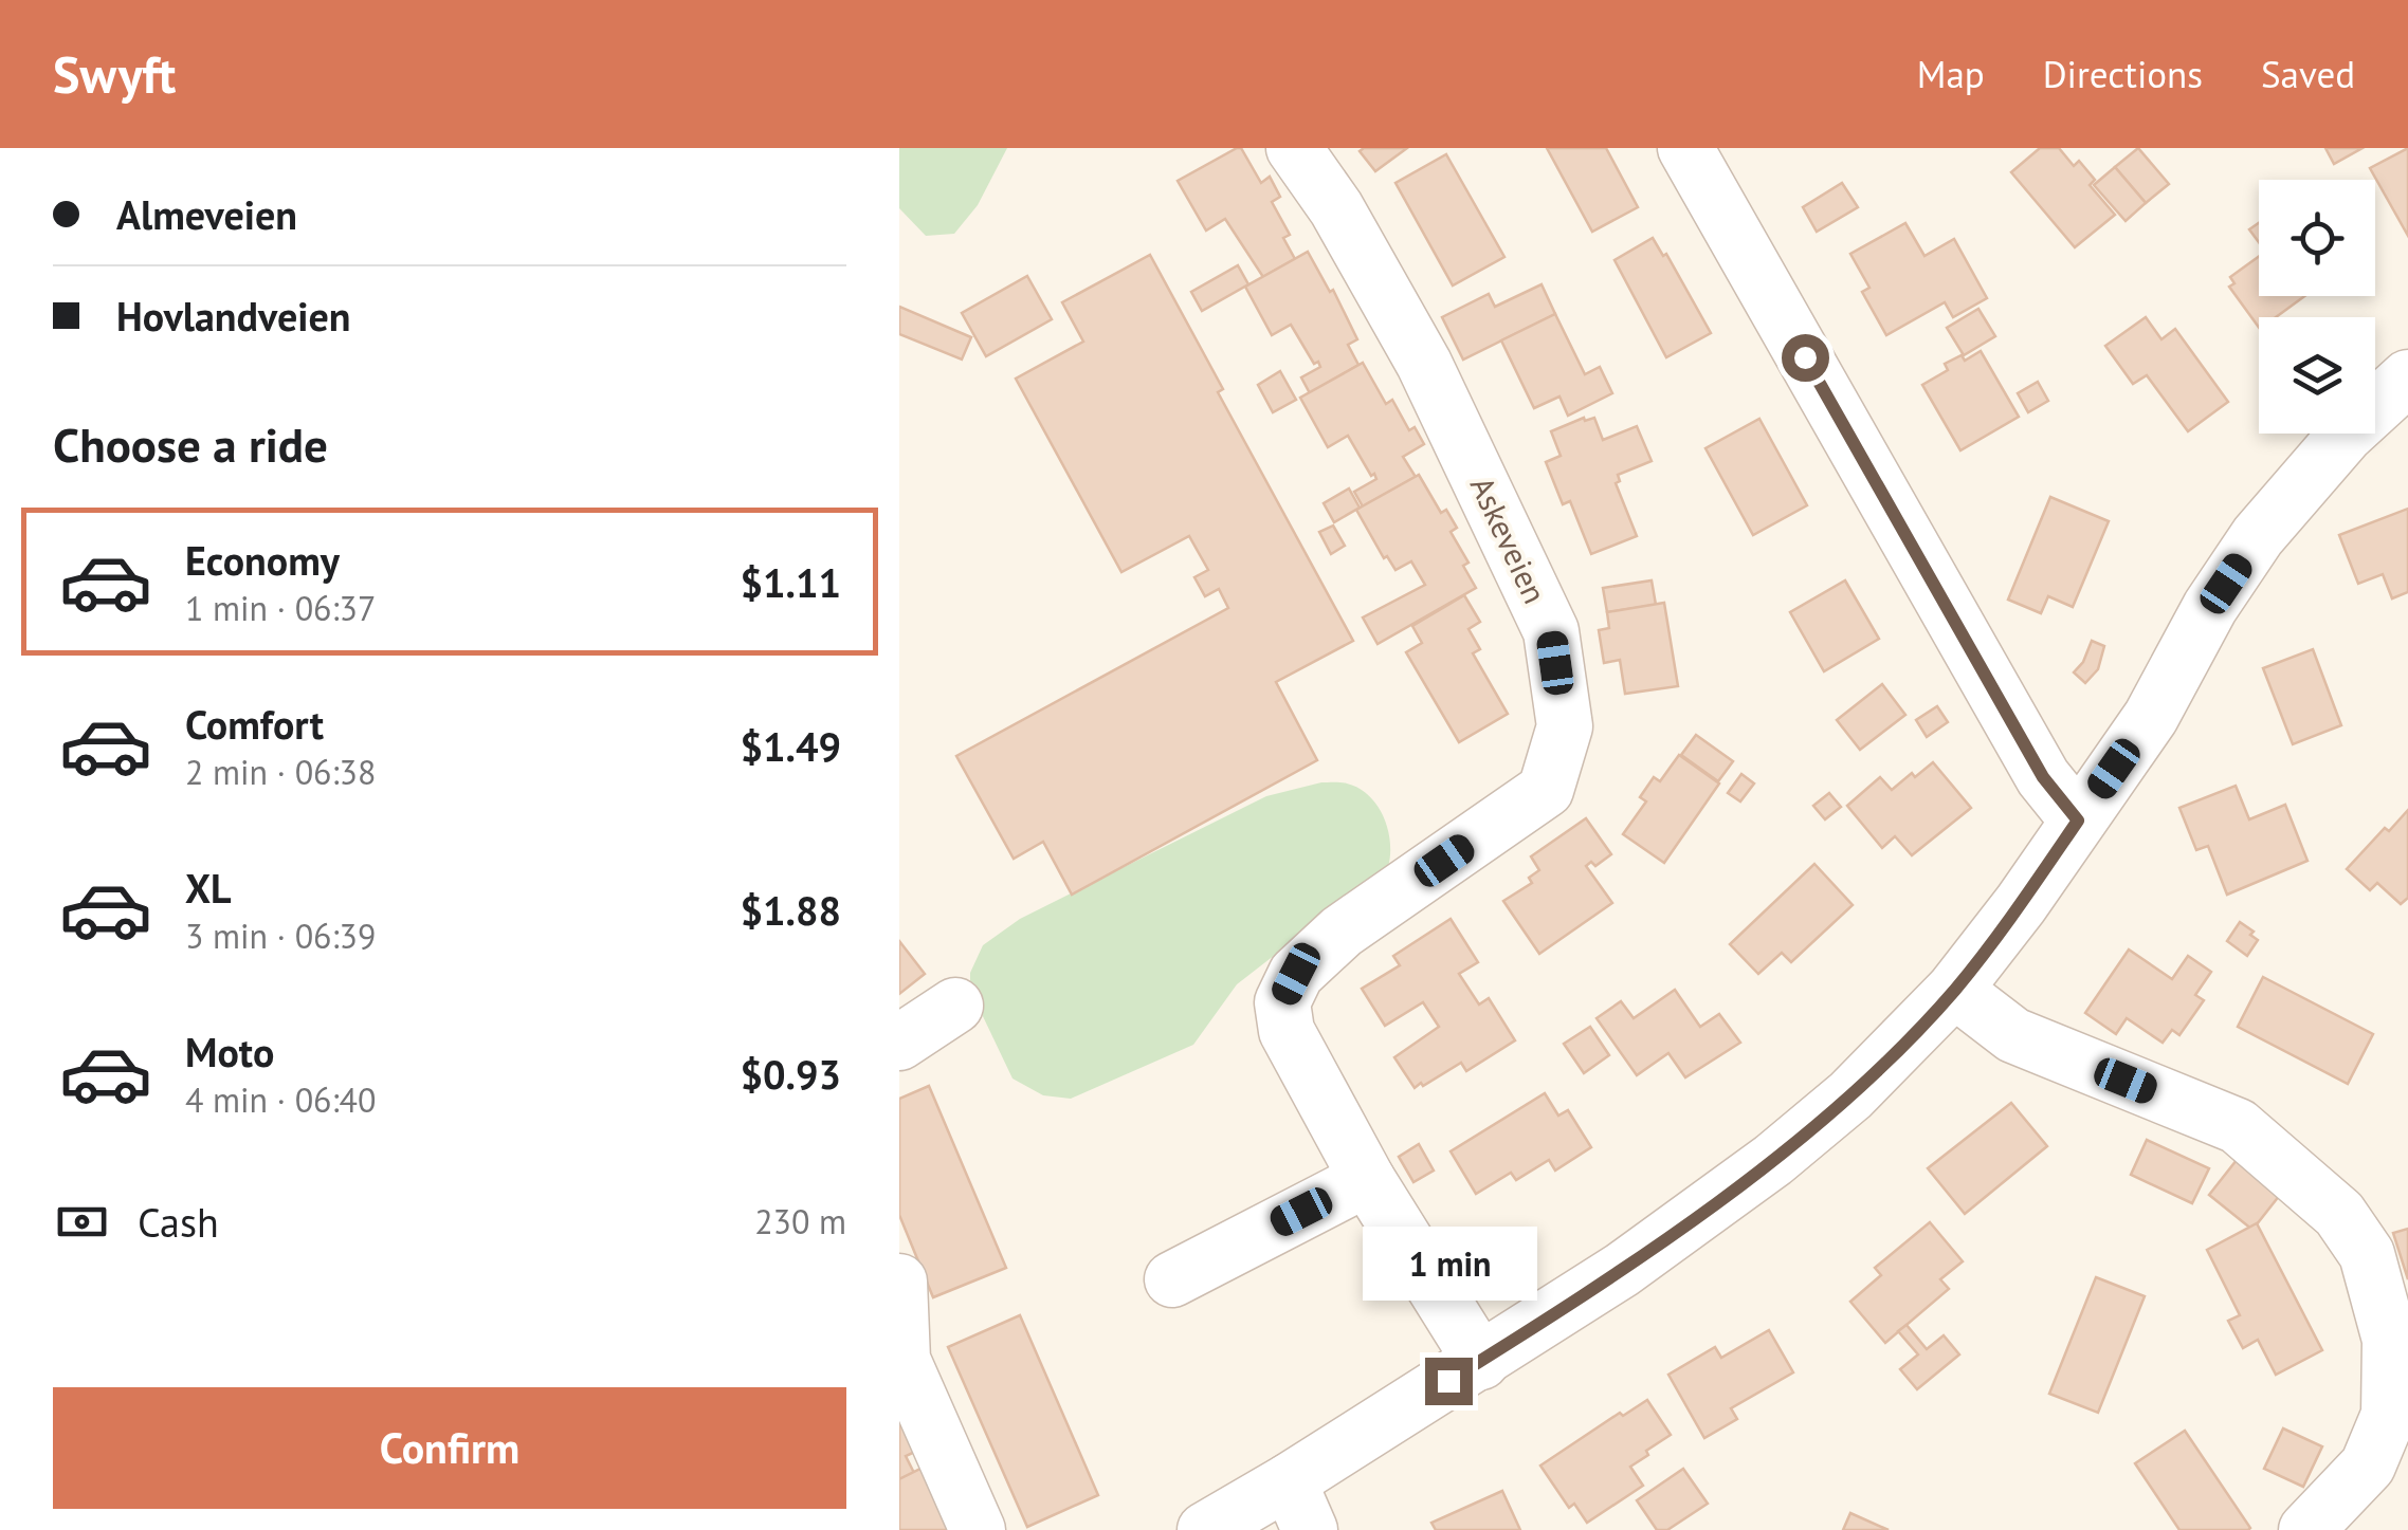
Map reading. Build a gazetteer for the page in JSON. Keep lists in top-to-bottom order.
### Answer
{
  "streets": {
    "street": ["Askeveien"]
  },
  "page": {
    "header": "Swyft",
    "nav": ["Map", "Directions", "Saved"],
    "banner": ["Almeveien", "Hovlandveien"],
    "heading": "Choose a ride",
    "list": [
      {
        "name": "Economy",
        "note": "1 min · 06:37",
        "value": "$1.11"
      },
      {
        "name": "Comfort",
        "note": "2 min · 06:38",
        "value": "$1.49"
      },
      {
        "name": "XL",
        "note": "3 min · 06:39",
        "value": "$1.88"
      },
      {
        "name": "Moto",
        "note": "4 min · 06:40",
        "value": "$0.93"
      }
    ],
    "pay": ["Cash", "230 m"],
    "bubble": "1 min",
    "buttons": "Confirm"
  }
}
